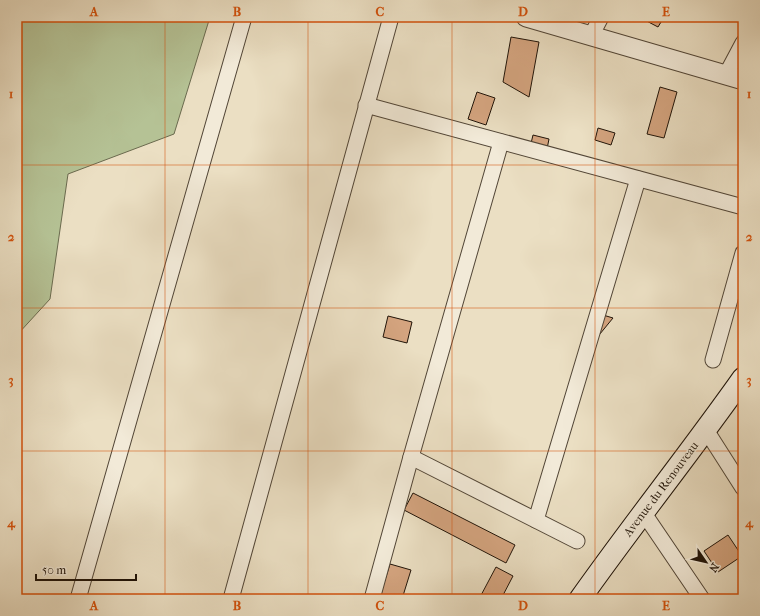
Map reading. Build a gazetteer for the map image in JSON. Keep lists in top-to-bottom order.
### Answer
{
  "streets": {
    "main road": ["Avenue du Renouveau"]
  },
  "scale_bar": "50 m",
  "north": "bottom right",
  "grid": {
    "columns": [
      "A",
      "B",
      "C",
      "D",
      "E"
    ],
    "rows": [
      "1",
      "2",
      "3",
      "4"
    ]
  }
}
